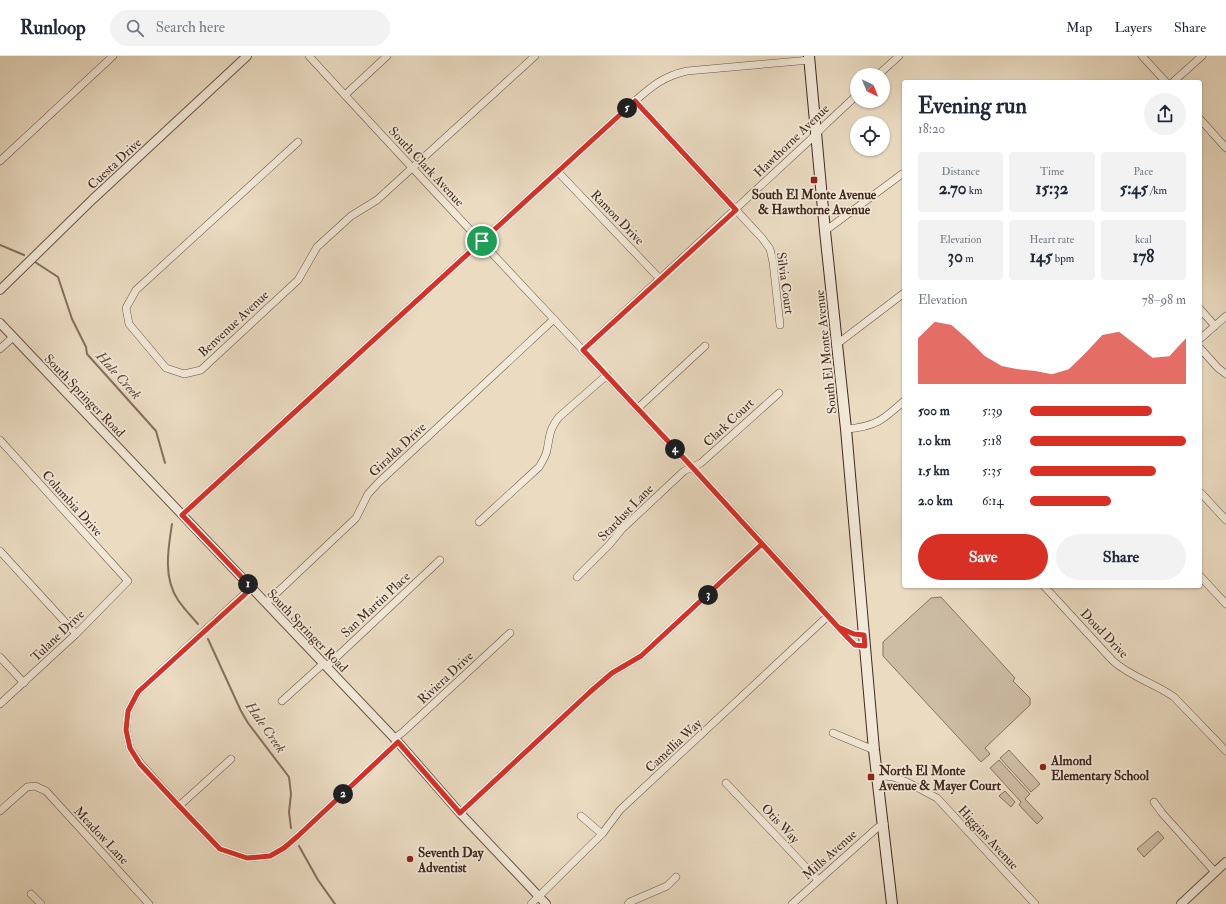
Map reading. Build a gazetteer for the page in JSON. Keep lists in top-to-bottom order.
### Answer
{
  "streets": {
    "main road": ["South El Monte Avenue"],
    "street": [
      "Hawthorne Avenue",
      "Cuesta Drive",
      "South Clark Avenue",
      "Ramon Drive",
      "Silvia Court",
      "Benvenue Avenue",
      "South Springer Road",
      "Clark Court",
      "Giralda Drive",
      "Columbia Drive",
      "Stardust Lane",
      "San Martin Place",
      "Doud Drive",
      "Tulane Drive",
      "Riviera Drive",
      "Camellia Way",
      "Otis Way",
      "Meadow Lane",
      "Higgins Avenue",
      "Mills Avenue"
    ]
  },
  "crossings": [
    ["Hawthorne Avenue", "South Clark Avenue"],
    ["Hawthorne Avenue", "Ramon Drive"],
    ["Hawthorne Avenue", "Silvia Court"],
    ["Hawthorne Avenue", "South El Monte Avenue"],
    ["South Clark Avenue", "Benvenue Avenue"],
    ["South Clark Avenue", "South El Monte Avenue"],
    ["South Clark Avenue", "Clark Court"],
    ["South Clark Avenue", "Giralda Drive"],
    ["South Clark Avenue", "Stardust Lane"],
    ["South Clark Avenue", "Camellia Way"],
    ["South El Monte Avenue", "Higgins Avenue"],
    ["South El Monte Avenue", "Mills Avenue"],
    ["South Springer Road", "Giralda Drive"],
    ["South Springer Road", "San Martin Place"],
    ["South Springer Road", "Riviera Drive"],
    ["South Springer Road", "Camellia Way"],
    ["Clark Court", "Stardust Lane"],
    ["Columbia Drive", "Tulane Drive"],
    ["Otis Way", "Mills Avenue"]
  ],
  "water": ["Hale Creek"],
  "places": {
    "transit": ["South El Monte Avenue & Hawthorne Avenue", "North El Monte Avenue & Mayer Court"],
    "other": ["Almond Elementary School", "Seventh Day Adventist"]
  },
  "north": "bottom right",
  "page": {
    "header": "Runloop",
    "search": "Search here",
    "nav": ["Map", "Layers", "Share"],
    "heading": ["Evening run", "18:20"],
    "pins": [
      "5",
      "4",
      "1",
      "3",
      "2"
    ],
    "stats": [
      ["Distance", "2.70 km"],
      ["Time", "15:32"],
      ["Pace", "5:45 /km"],
      ["Elevation", "30 m"],
      ["Heart rate", "145 bpm"],
      ["kcal", "178"]
    ],
    "chart": ["Elevation", "78–98 m"],
    "list": [
      {
        "name": "500 m",
        "note": "5:39"
      },
      {
        "name": "1.0 km",
        "note": "5:18"
      },
      {
        "name": "1.5 km",
        "note": "5:35"
      },
      {
        "name": "2.0 km",
        "note": "6:14"
      }
    ],
    "buttons": ["Save", "Share"]
  }
}
